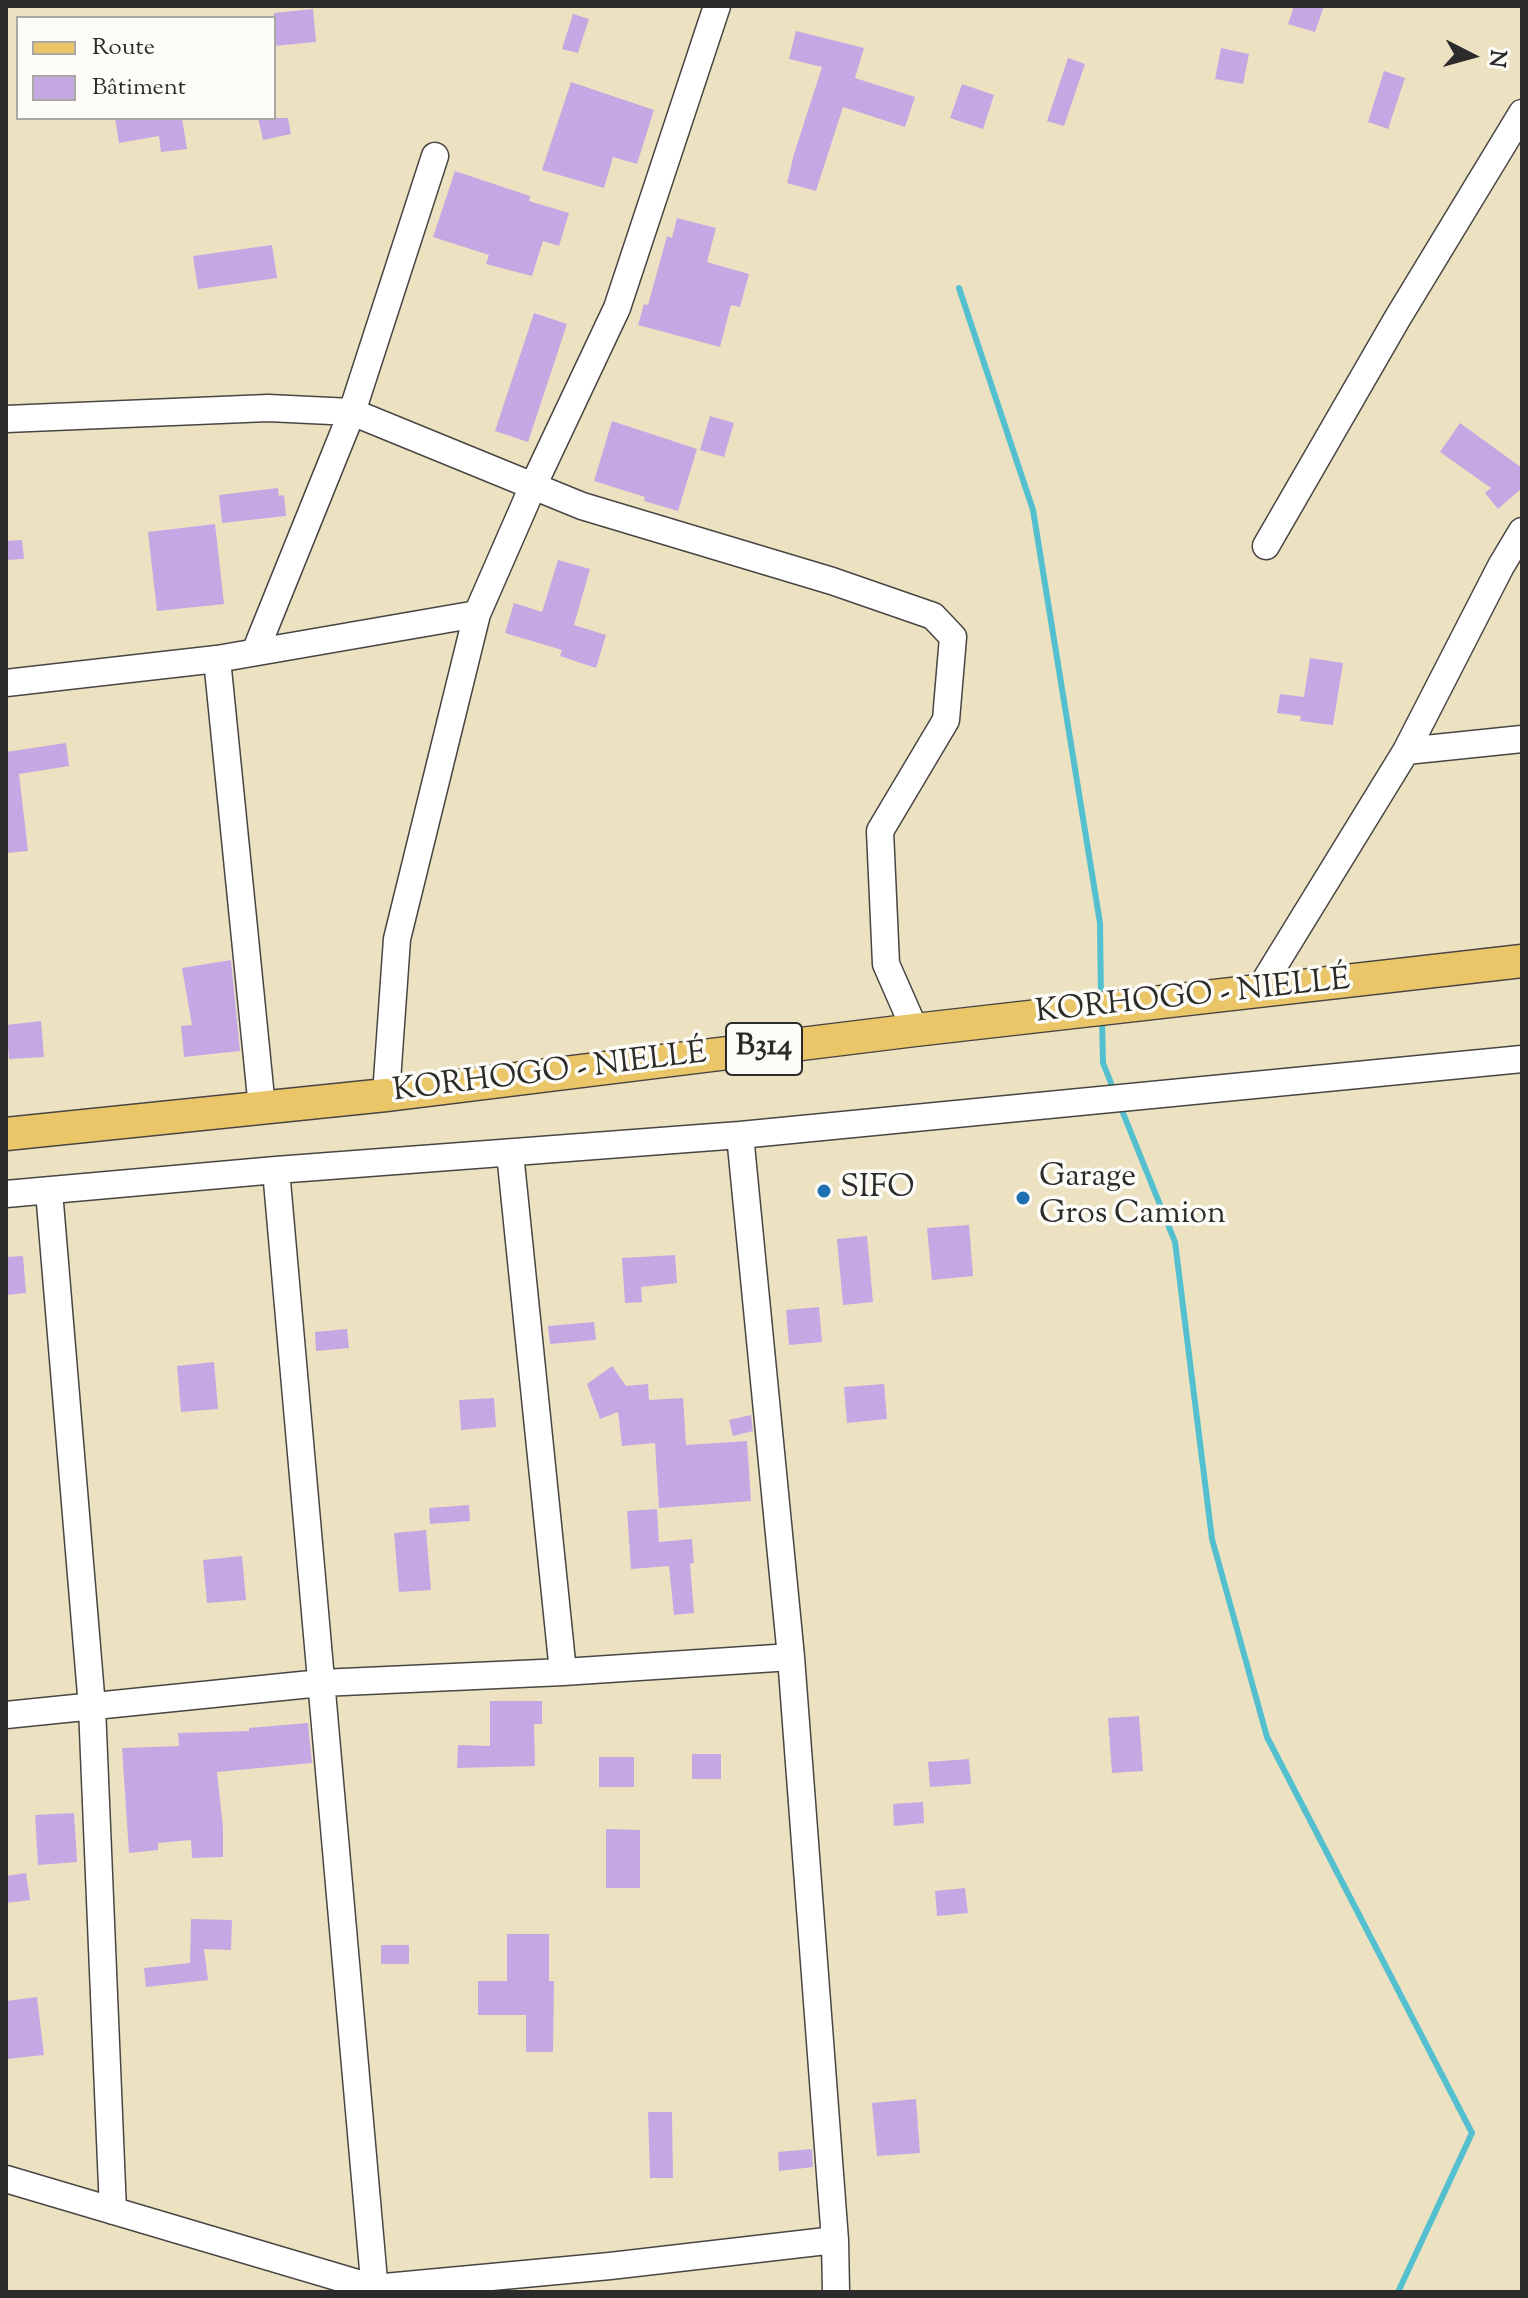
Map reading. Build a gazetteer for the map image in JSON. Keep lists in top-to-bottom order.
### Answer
{
  "streets": {
    "main road": ["KORHOGO - NIELLÉ", "B314"]
  },
  "places": ["SIFO", "Garage Gros Camion"],
  "legend": ["Route", "Bâtiment"],
  "north": "right"
}
